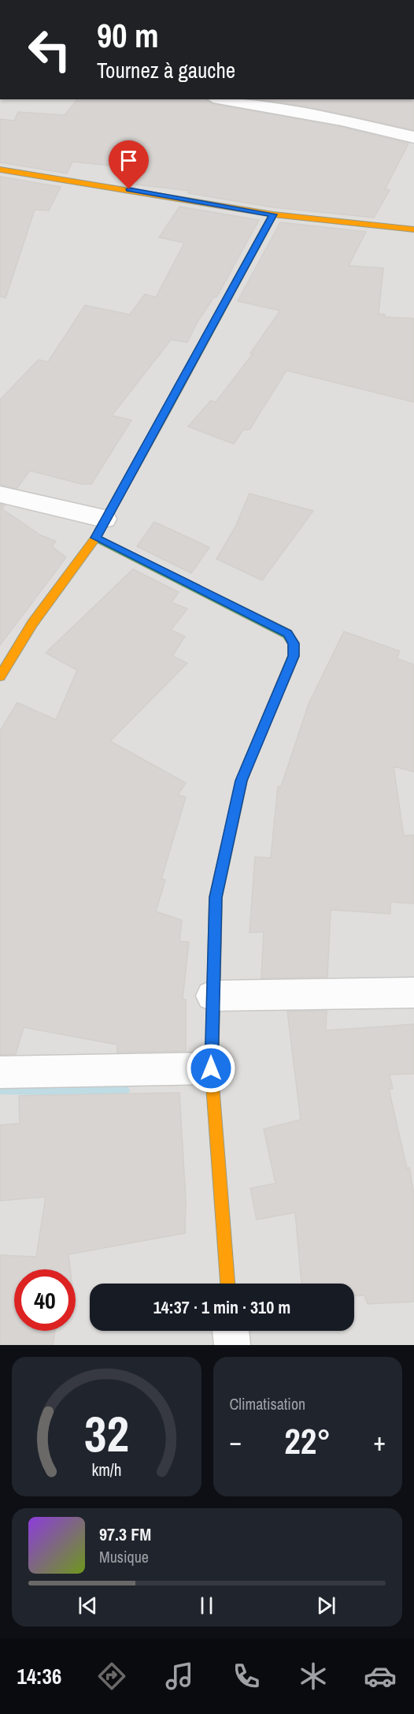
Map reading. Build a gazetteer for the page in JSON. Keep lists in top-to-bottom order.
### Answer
{
  "page": {
    "turn": ["90 m", "Tournez à gauche"],
    "limit": "40",
    "trip": "14:37 · 1 min · 310 m",
    "tile": "Climatisation",
    "heat": ["−", "22°", "+"],
    "song": ["97.3 FM", "Musique"],
    "tabs": "14:36",
    "gauge": ["32", "km/h"]
  }
}
